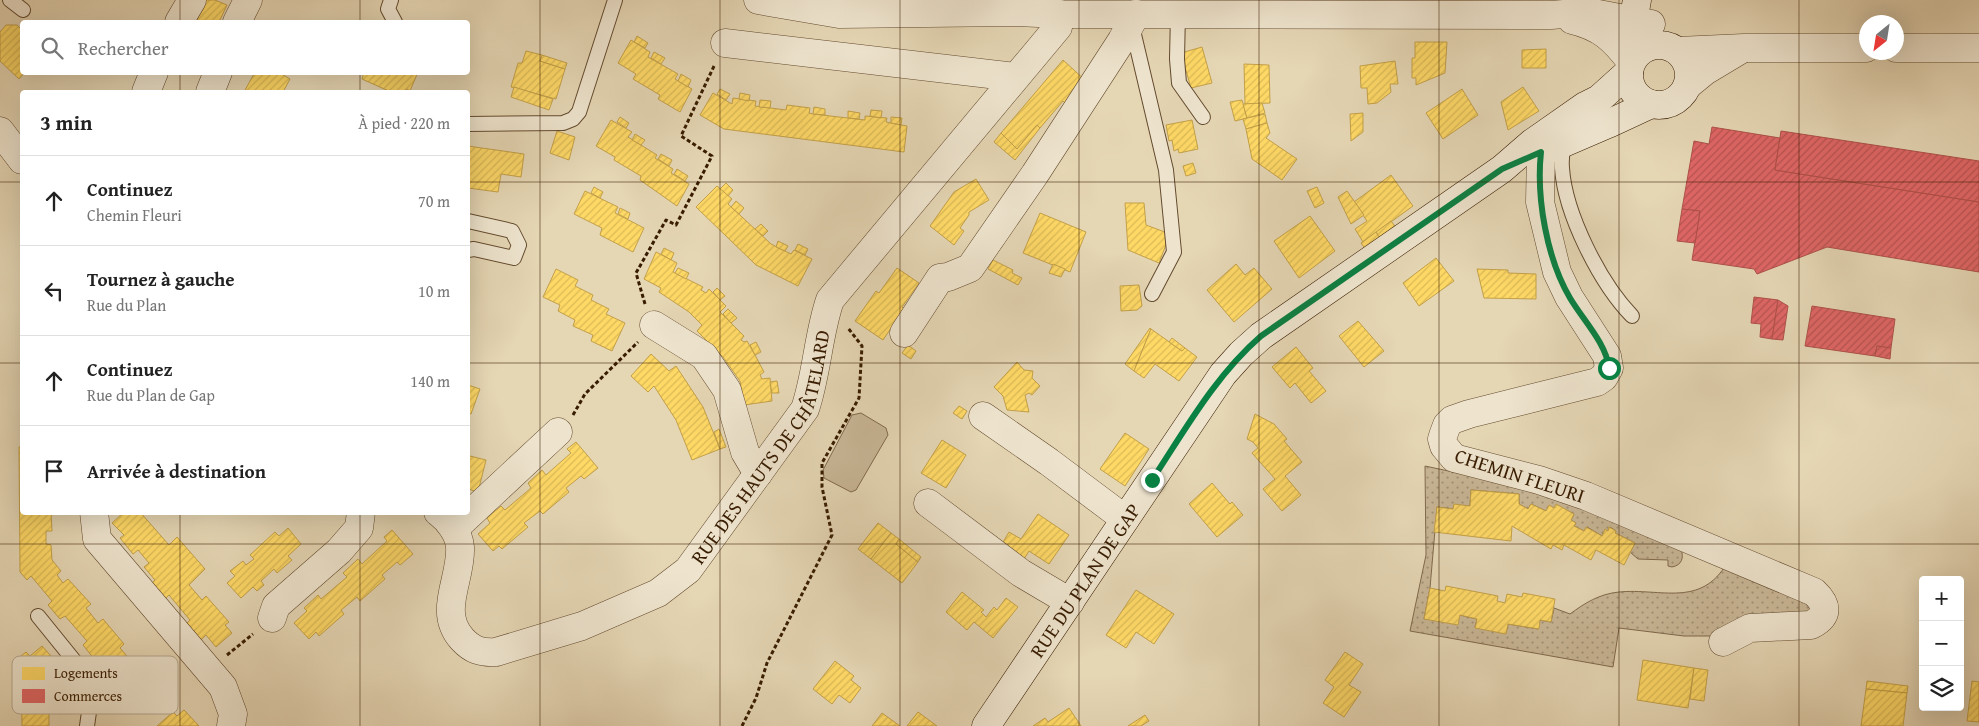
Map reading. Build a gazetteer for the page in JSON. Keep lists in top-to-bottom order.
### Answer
{
  "streets": {
    "street": ["RUE DES HAUTS DE CHÂTELARD", "CHEMIN FLEURI", "RUE DU PLAN DE GAP"]
  },
  "legend": ["Logements", "Commerces"],
  "north": "bottom left",
  "page": {
    "search": "Rechercher",
    "heading": ["3 min", "À pied · 220 m"],
    "list": [
      ["Continuez", "Chemin Fleuri", "70 m"],
      ["Tournez à gauche", "Rue du Plan", "10 m"],
      ["Continuez", "Rue du Plan de Gap", "140 m"],
      "Arrivée à destination"
    ],
    "map_buttons": ["+", "−"]
  }
}
